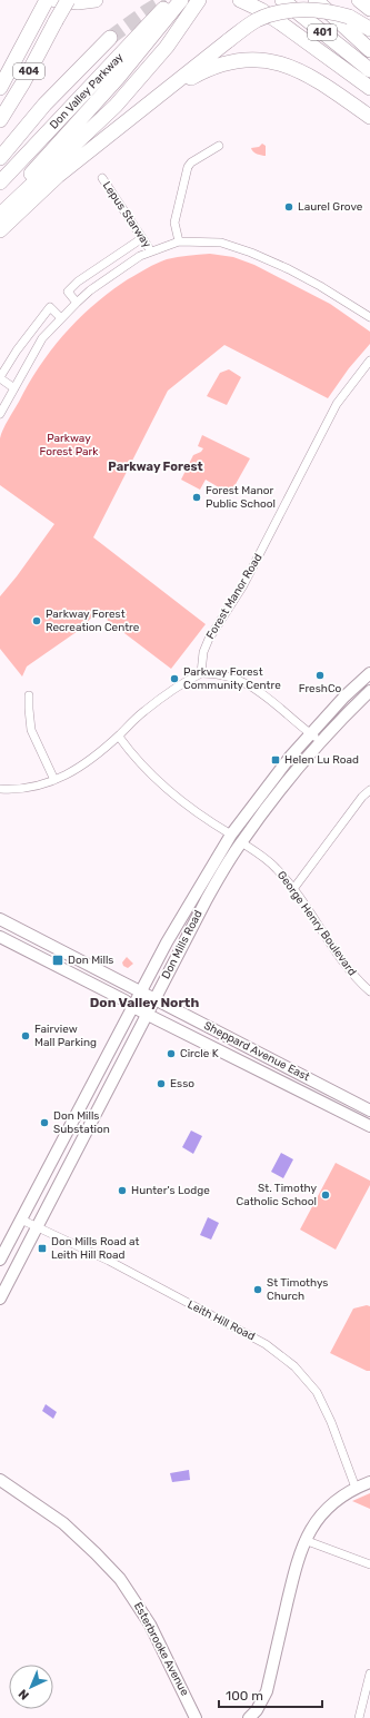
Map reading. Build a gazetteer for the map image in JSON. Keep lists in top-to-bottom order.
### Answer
{
  "streets": {
    "highway": ["401", "404", "Don Valley Parkway"],
    "main road": ["Don Mills Road", "Sheppard Avenue East", "Esterbrooke Avenue"],
    "street": [
      "Lepus Starway",
      "Forest Manor Road",
      "George Henry Boulevard",
      "Leith Hill Road"
    ]
  },
  "crossings": [
    ["George Henry Boulevard", "Don Mills Road"],
    ["Don Mills Road", "Sheppard Avenue East"],
    ["Don Mills Road", "Leith Hill Road"]
  ],
  "districts": ["Parkway Forest", "Don Valley North"],
  "parks": ["Parkway Forest Park"],
  "places": {
    "other": [
      "Laurel Grove",
      "Forest Manor Public School",
      "Parkway Forest Recreation Centre",
      "FreshCo",
      "Parkway Forest Community Centre",
      "Fairview Mall Parking",
      "Circle K",
      "Esso",
      "Don Mills Substation",
      "Hunter's Lodge",
      "St. Timothy Catholic School",
      "St Timothys Church"
    ],
    "transit": ["Helen Lu Road", "Don Mills", "Don Mills Road at Leith Hill Road"]
  },
  "scale_bar": "100 m",
  "north": "bottom left"
}
